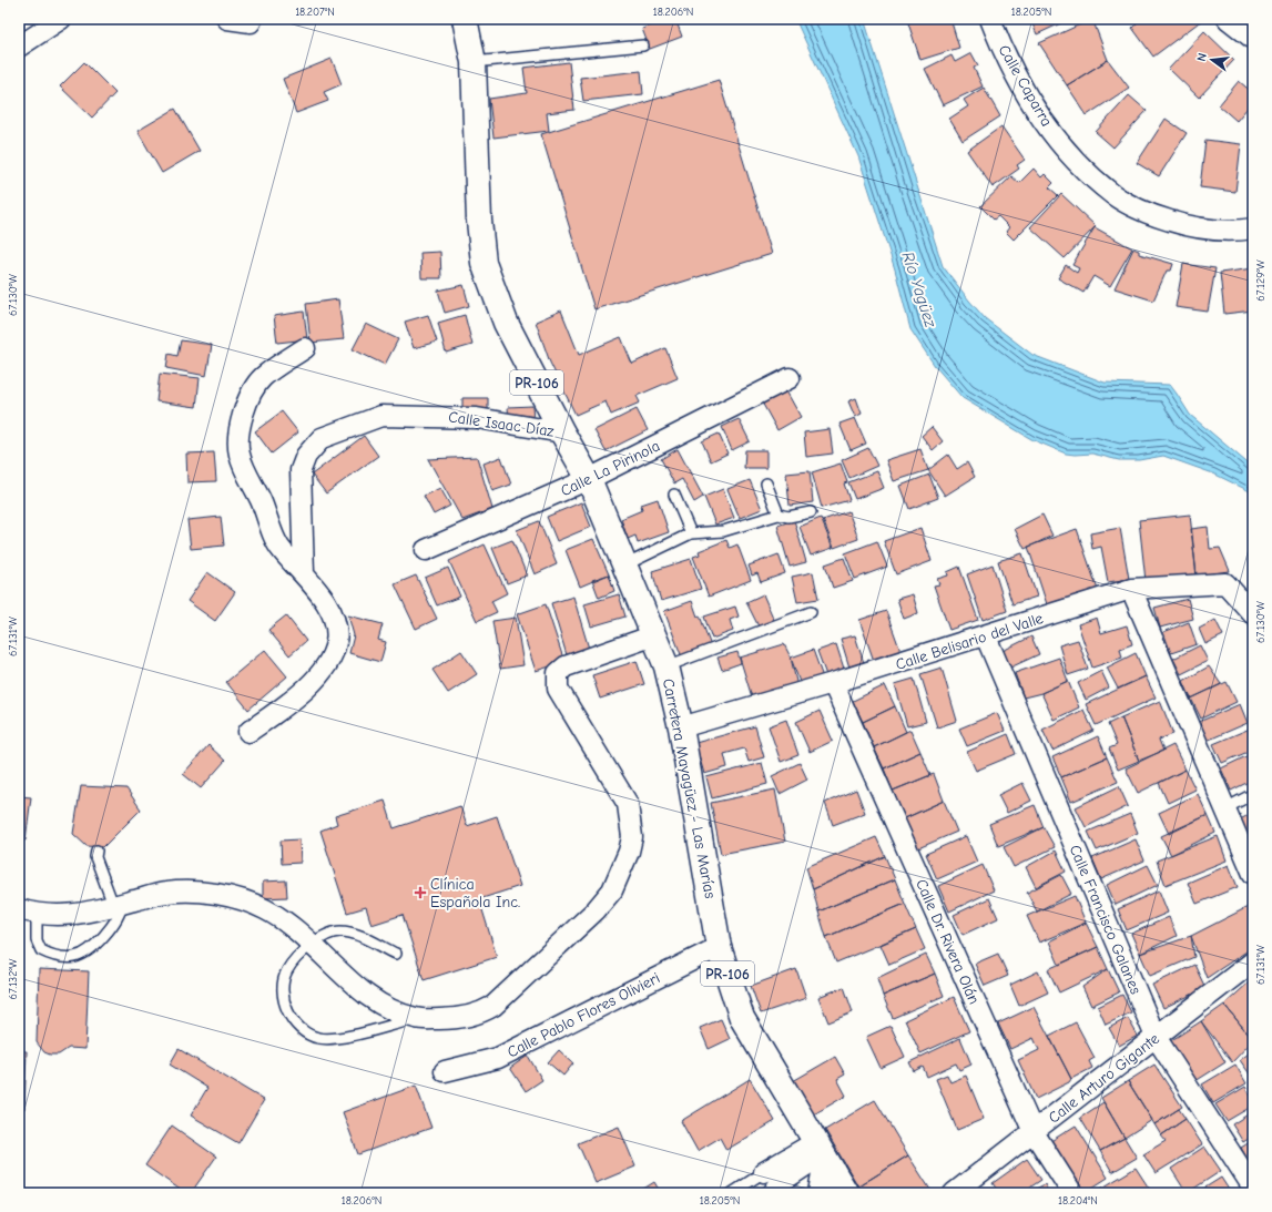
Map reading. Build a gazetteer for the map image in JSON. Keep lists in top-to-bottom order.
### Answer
{
  "streets": {
    "main road": ["PR-106", "Carretera Mayagüez - Las Marías"],
    "street": [
      "Calle Caparra",
      "Calle Isaac Díaz",
      "Calle La Pirinola",
      "Calle Belisario del Valle",
      "Calle Francisco Galanes",
      "Calle Dr. Rivera Olán",
      "Calle Pablo Flores Olivieri",
      "Calle Arturo Gigante"
    ]
  },
  "crossings": [
    ["Calle Isaac Díaz", "Carretera Mayagüez - Las Marías"],
    ["Calle La Pirinola", "Carretera Mayagüez - Las Marías"],
    ["Calle Belisario del Valle", "Carretera Mayagüez - Las Marías"],
    ["Calle Belisario del Valle", "Calle Francisco Galanes"],
    ["Calle Belisario del Valle", "Calle Dr. Rivera Olán"],
    ["Carretera Mayagüez - Las Marías", "Calle Pablo Flores Olivieri"],
    ["Calle Francisco Galanes", "Calle Arturo Gigante"],
    ["Calle Dr. Rivera Olán", "Calle Arturo Gigante"]
  ],
  "water": ["Río Yagüez"],
  "places": {
    "health": ["Clínica Española Inc."]
  },
  "north": "left",
  "coordinates": [
    "18.207°N",
    "18.206°N",
    "18.205°N",
    "67.129°W",
    "67.130°W",
    "67.131°W",
    "67.132°W",
    "18.204°N"
  ]
}
